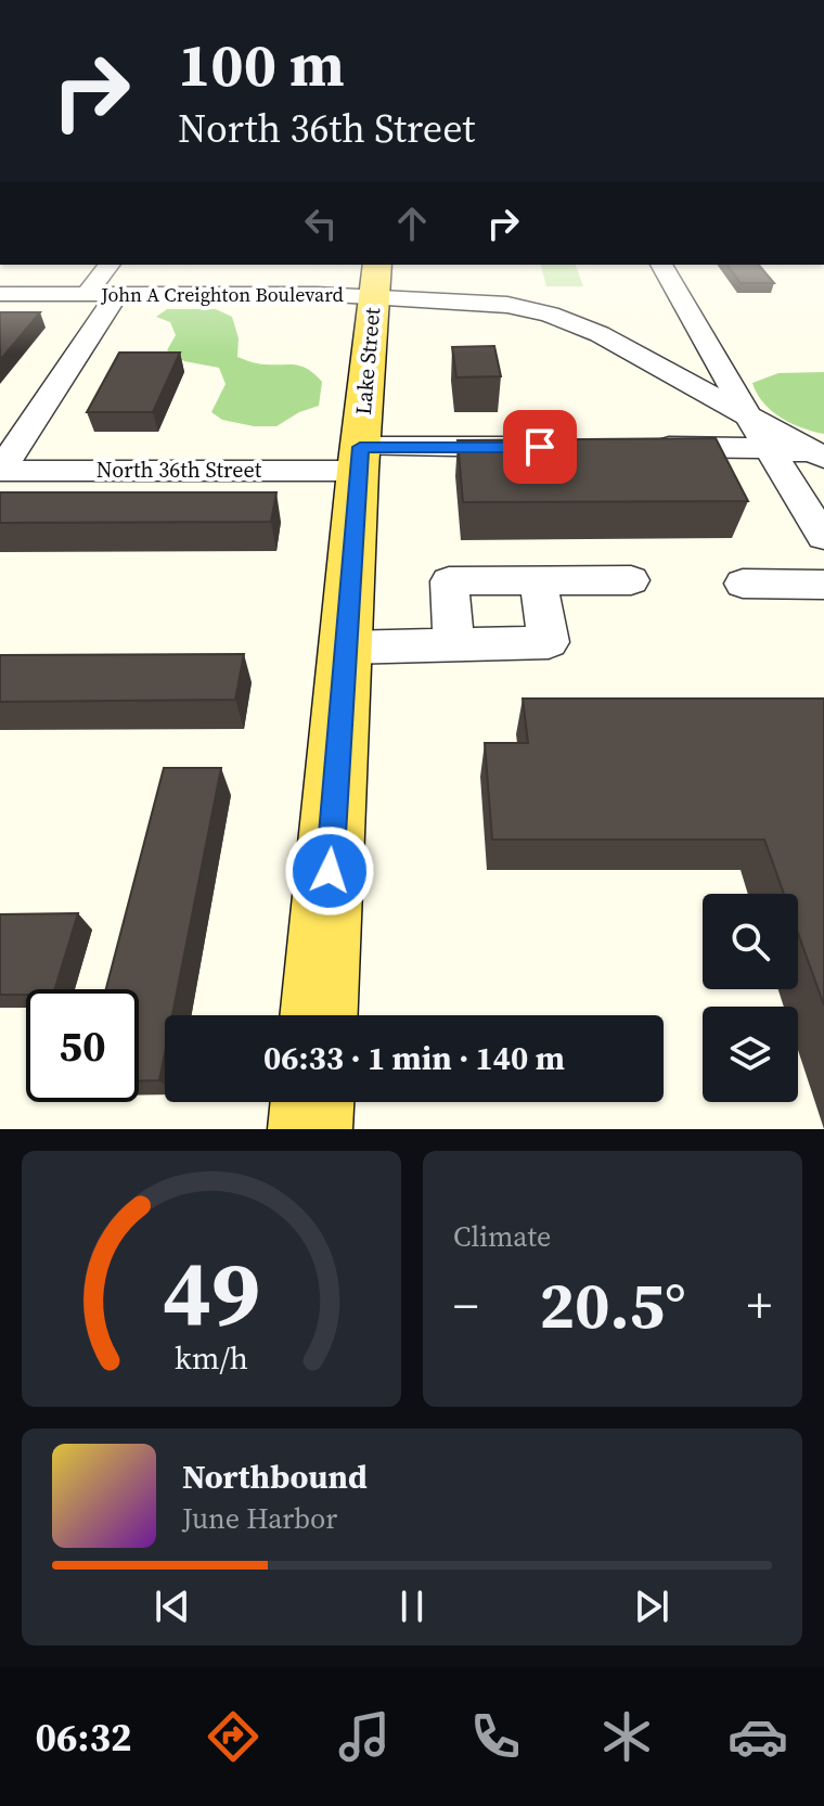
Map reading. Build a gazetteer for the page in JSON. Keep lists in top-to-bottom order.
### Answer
{
  "streets": {
    "main road": ["Lake Street"],
    "street": ["John A Creighton Boulevard", "North 36th Street"]
  },
  "crossings": [
    ["John A Creighton Boulevard", "Lake Street"],
    ["Lake Street", "North 36th Street"]
  ],
  "page": {
    "turn": ["100 m", "North 36th Street"],
    "limit": "50",
    "trip": "06:33 · 1 min · 140 m",
    "tile": "Climate",
    "heat": ["−", "20.5°", "+"],
    "song": ["Northbound", "June Harbor"],
    "tabs": "06:32",
    "gauge": ["49", "km/h"]
  }
}
